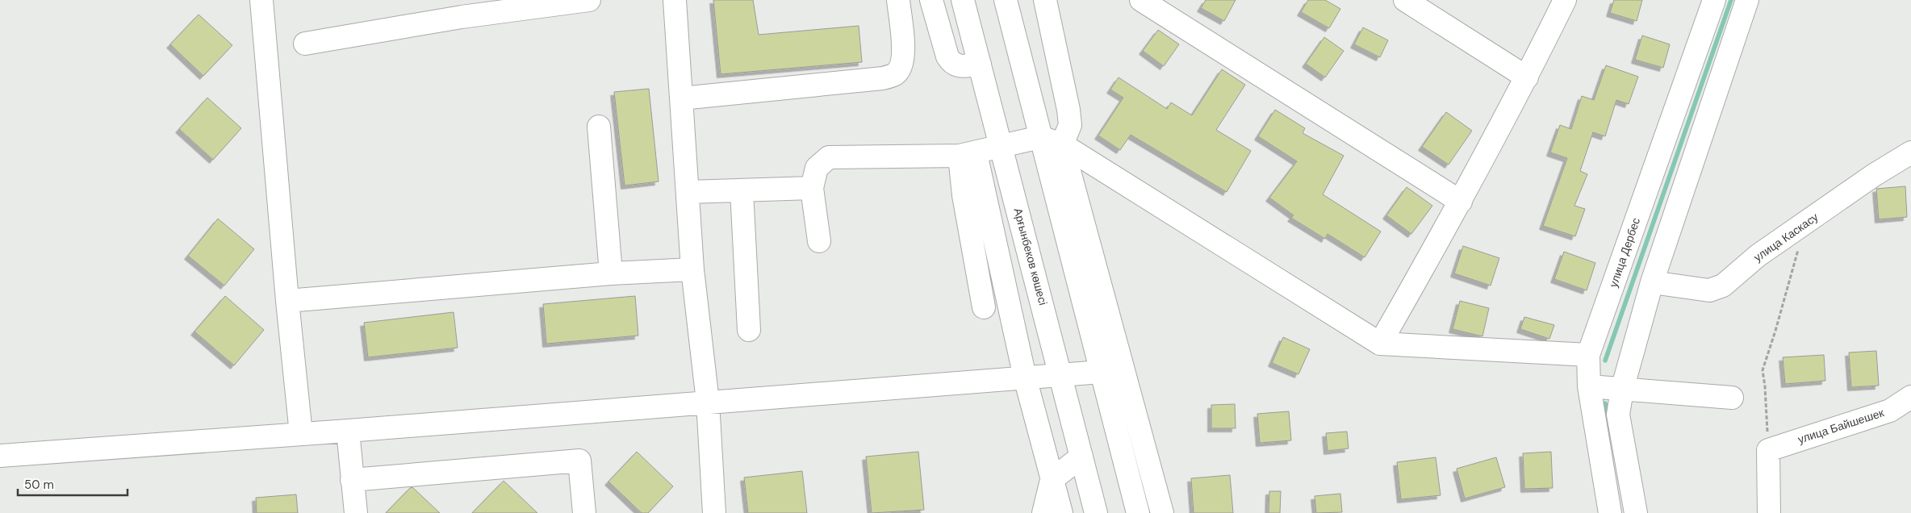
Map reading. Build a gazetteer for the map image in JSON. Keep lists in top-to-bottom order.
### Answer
{
  "streets": {
    "street": [
      "улица Каскасу",
      "улица Дербес",
      "Арғынбеков көшесі",
      "улица Байшешек"
    ]
  },
  "scale_bar": "50 m"
}
